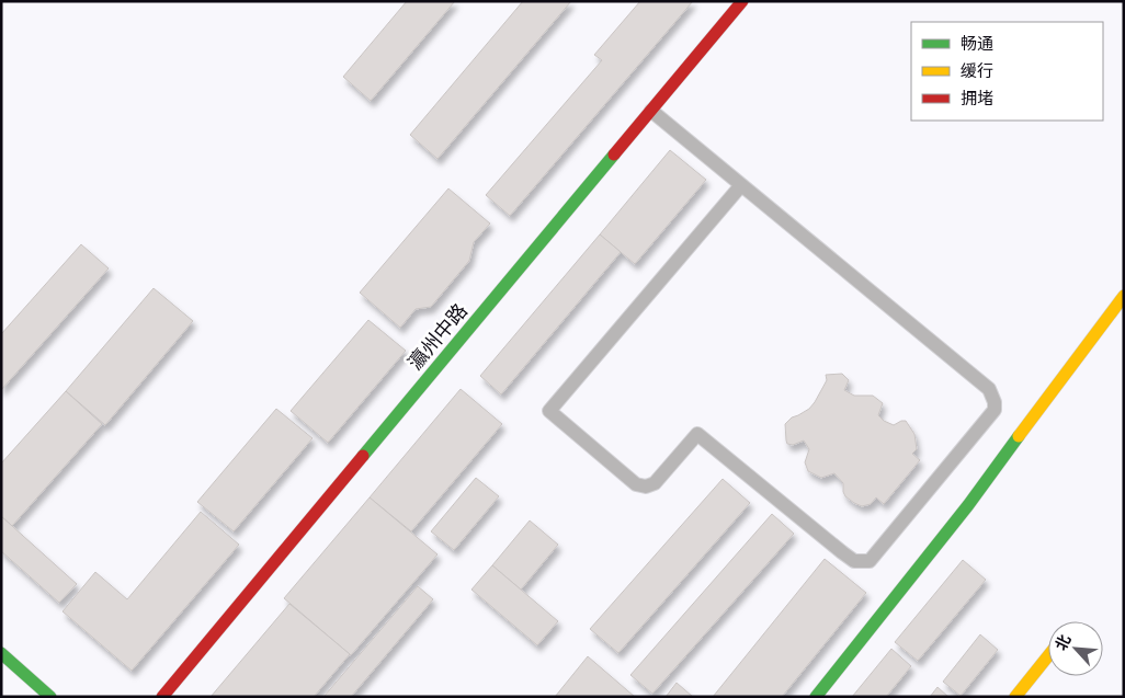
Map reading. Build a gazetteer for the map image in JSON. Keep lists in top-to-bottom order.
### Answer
{
  "streets": {
    "main road": ["瀛州中路"]
  },
  "legend": ["畅通", "缓行", "拥堵"],
  "north": "top left"
}
